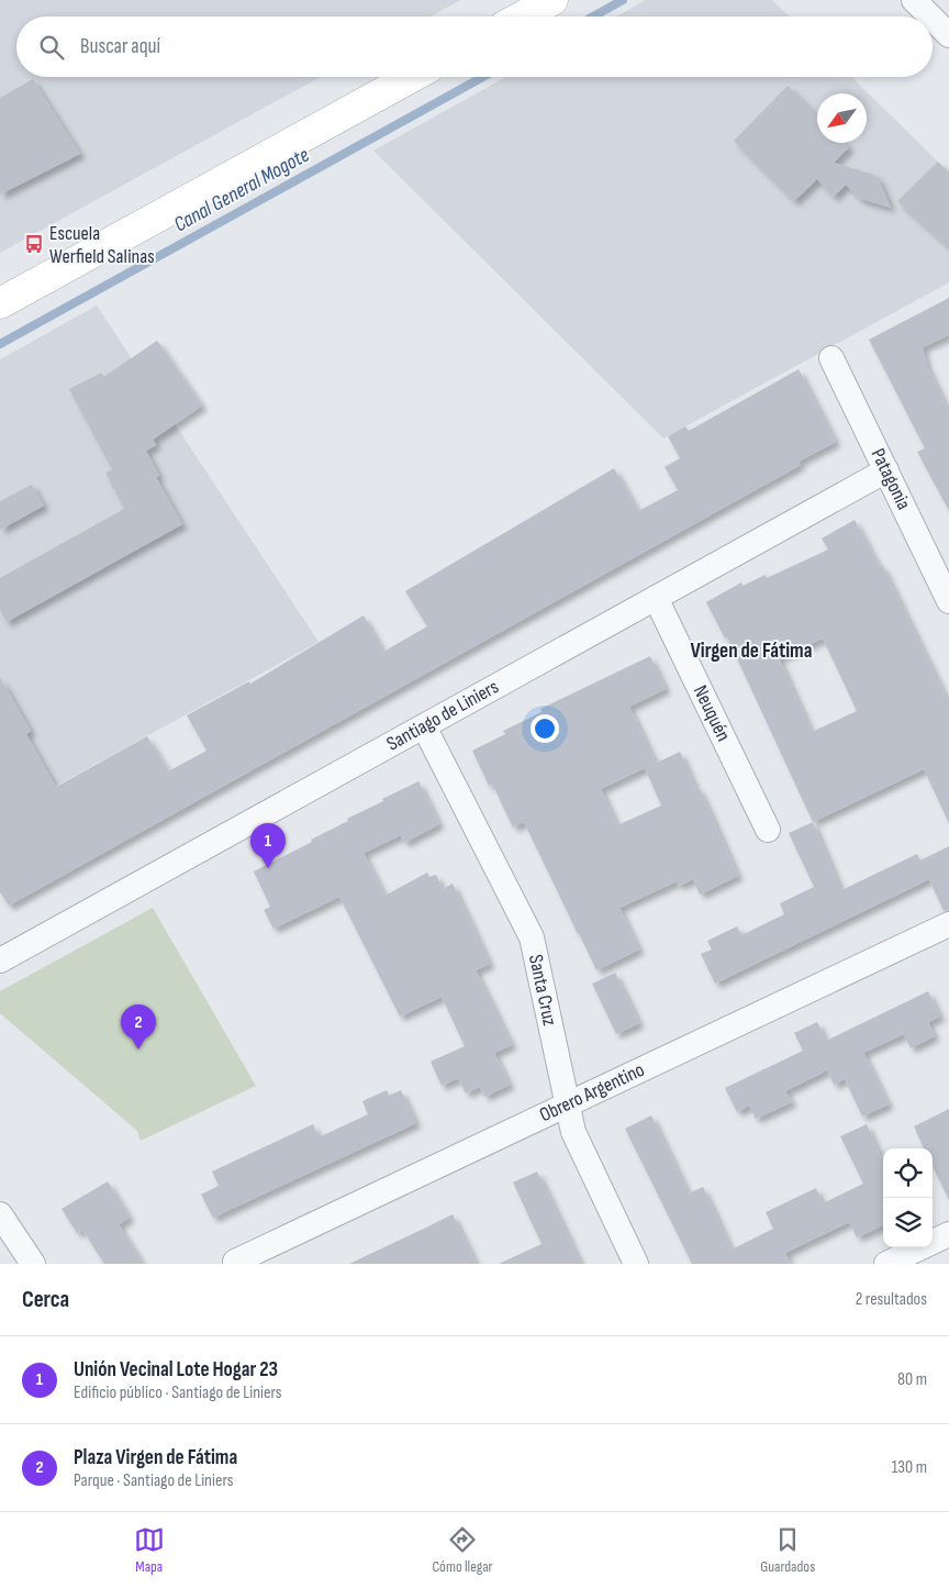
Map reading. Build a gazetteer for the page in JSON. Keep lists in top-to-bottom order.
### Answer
{
  "streets": {
    "street": [
      "Patagonia",
      "Neuquén",
      "Santiago de Liniers",
      "Santa Cruz",
      "Obrero Argentino"
    ]
  },
  "crossings": [
    ["Patagonia", "Santiago de Liniers"],
    ["Neuquén", "Santiago de Liniers"],
    ["Santiago de Liniers", "Santa Cruz"],
    ["Santa Cruz", "Obrero Argentino"]
  ],
  "districts": ["Virgen de Fátima"],
  "water": ["Canal General Mogote"],
  "places": {
    "bus stop": ["Escuela Werfield Salinas"]
  },
  "north": "bottom left",
  "page": {
    "search": "Buscar aquí",
    "pins": ["1", "2"],
    "heading": ["Cerca", "2 resultados"],
    "list": [
      {
        "mark": "1",
        "name": "Unión Vecinal Lote Hogar 23",
        "note": "Edificio público · Santiago de Liniers",
        "value": "80 m"
      },
      {
        "mark": "2",
        "name": "Plaza Virgen de Fátima",
        "note": "Parque · Santiago de Liniers",
        "value": "130 m"
      }
    ],
    "nav": ["Mapa", "Cómo llegar", "Guardados"]
  }
}
